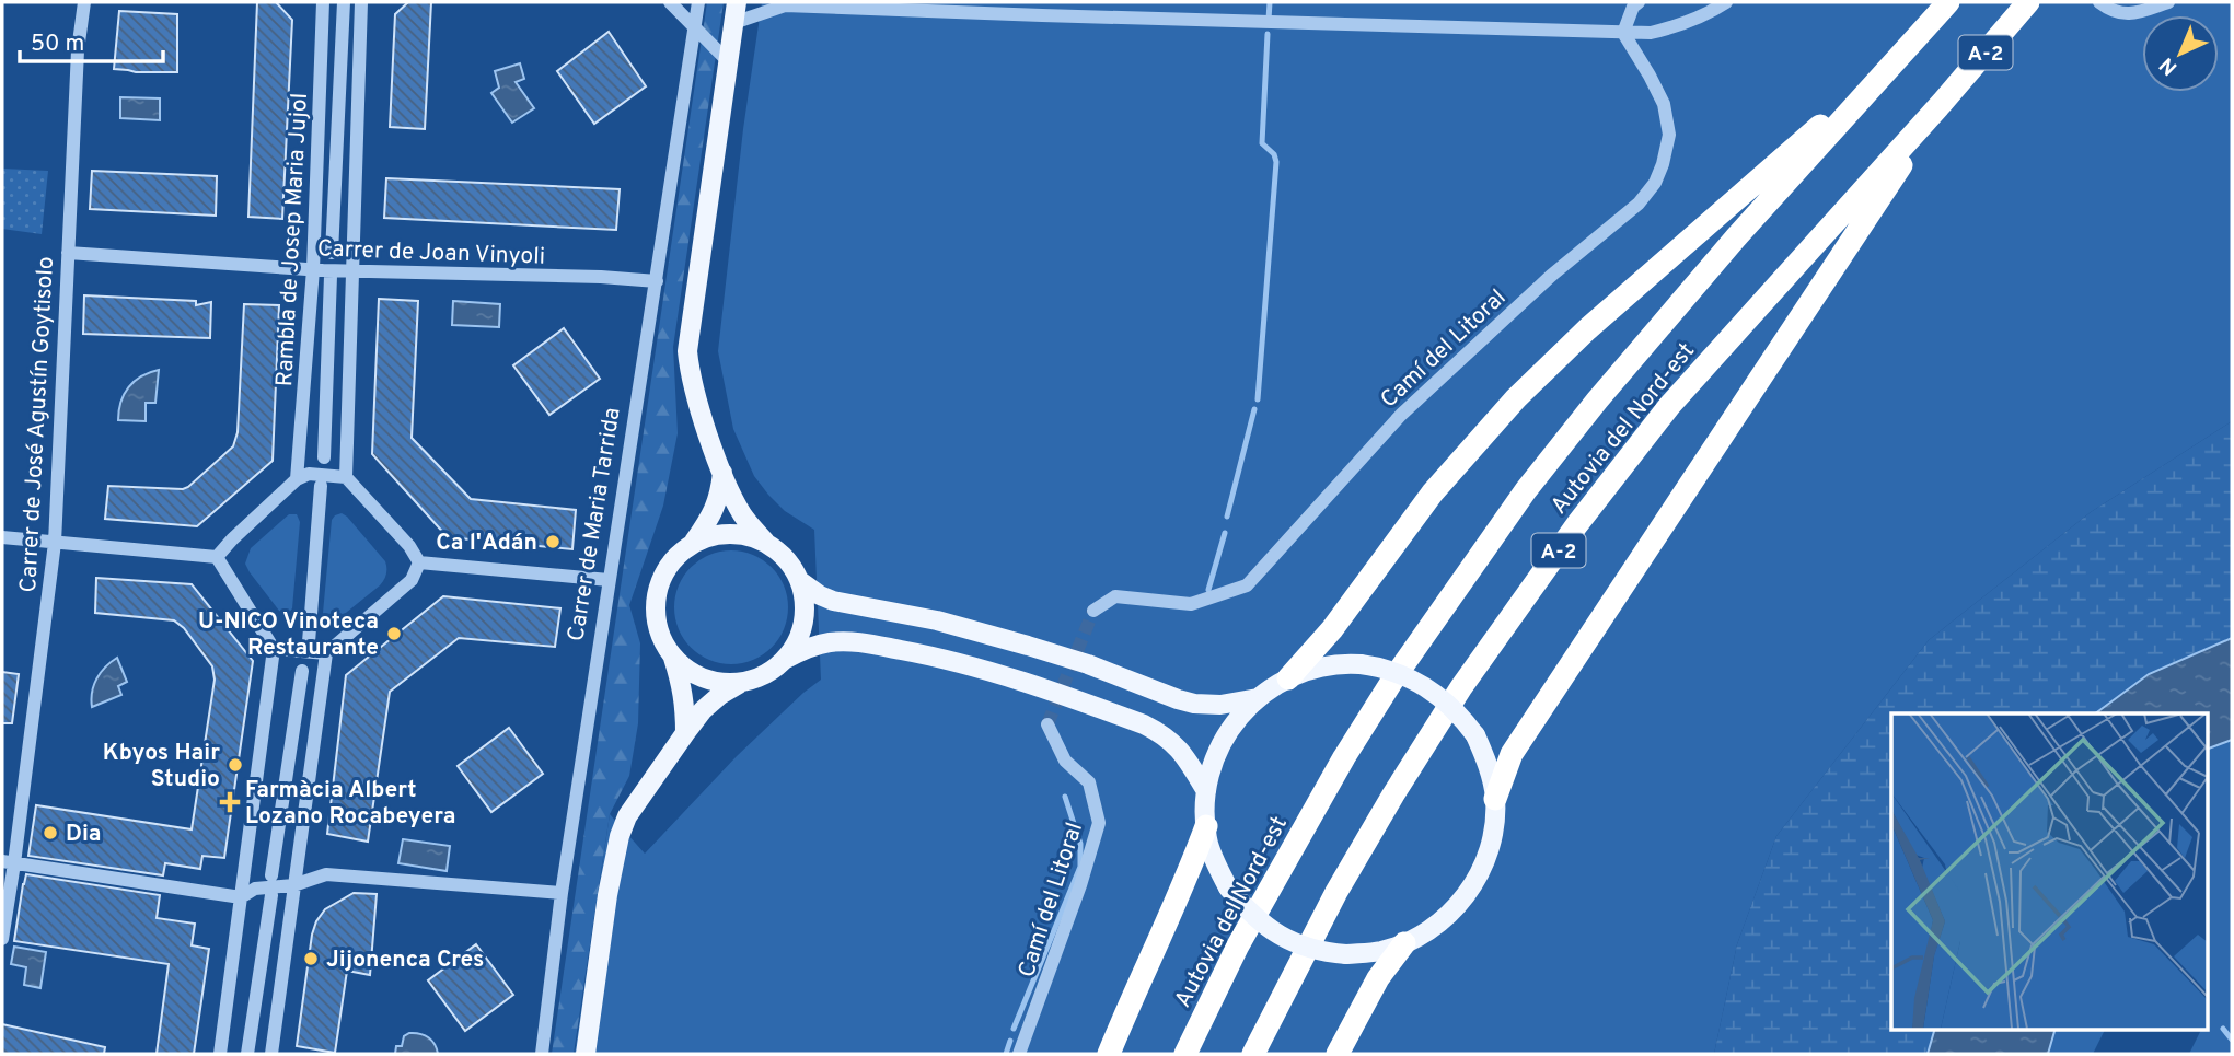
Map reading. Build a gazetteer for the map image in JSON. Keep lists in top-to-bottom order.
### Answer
{
  "streets": {
    "highway": ["A-2", "Autovia del Nord-est"],
    "street": [
      "Rambla de Josep Maria Jujol",
      "Carrer de Joan Vinyoli",
      "Camí del Litoral",
      "Carrer de José Agustín Goytisolo",
      "Carrer de Maria Tarrida"
    ]
  },
  "crossings": [
    ["Rambla de Josep Maria Jujol", "Carrer de Joan Vinyoli"],
    ["Carrer de Joan Vinyoli", "Carrer de José Agustín Goytisolo"],
    ["Carrer de Joan Vinyoli", "Carrer de Maria Tarrida"]
  ],
  "places": {
    "other": [
      "Ca l'Adán",
      "U-NICO Vinoteca Restaurante",
      "Kbyos Hair Studio",
      "Dia",
      "Jijonenca Cres"
    ],
    "health": ["Farmàcia Albert Lozano Rocabeyera"]
  },
  "scale_bar": "50 m",
  "north": "bottom left"
}
